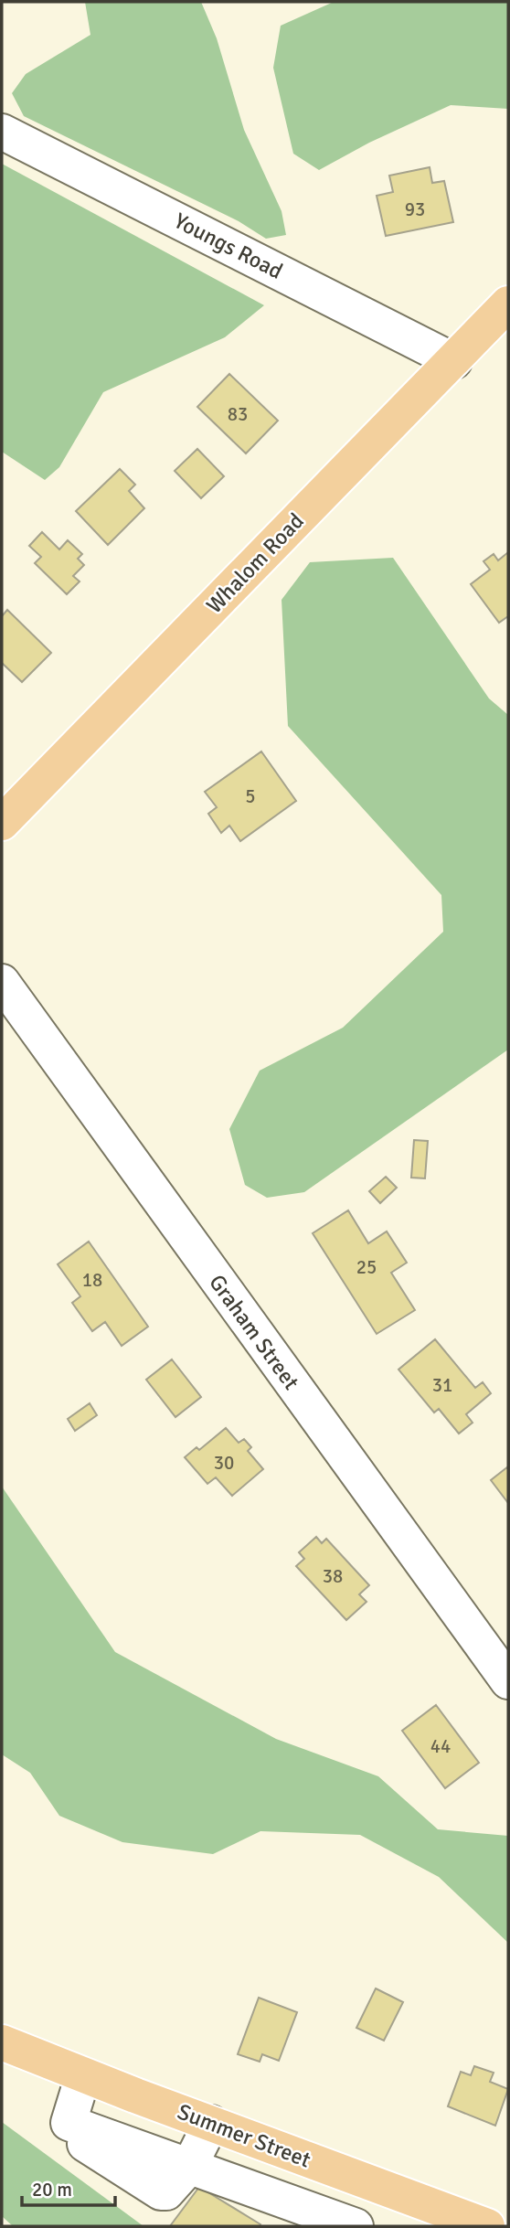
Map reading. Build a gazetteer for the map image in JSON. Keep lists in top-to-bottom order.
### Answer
{
  "streets": {
    "main road": ["Whalom Road", "Summer Street"],
    "street": ["Youngs Road", "Graham Street"]
  },
  "crossings": [
    ["Youngs Road", "Whalom Road"]
  ],
  "house_numbers": [
    "93",
    "83",
    "5",
    "25",
    "18",
    "31",
    "30",
    "38",
    "44"
  ],
  "scale_bar": "20 m"
}
